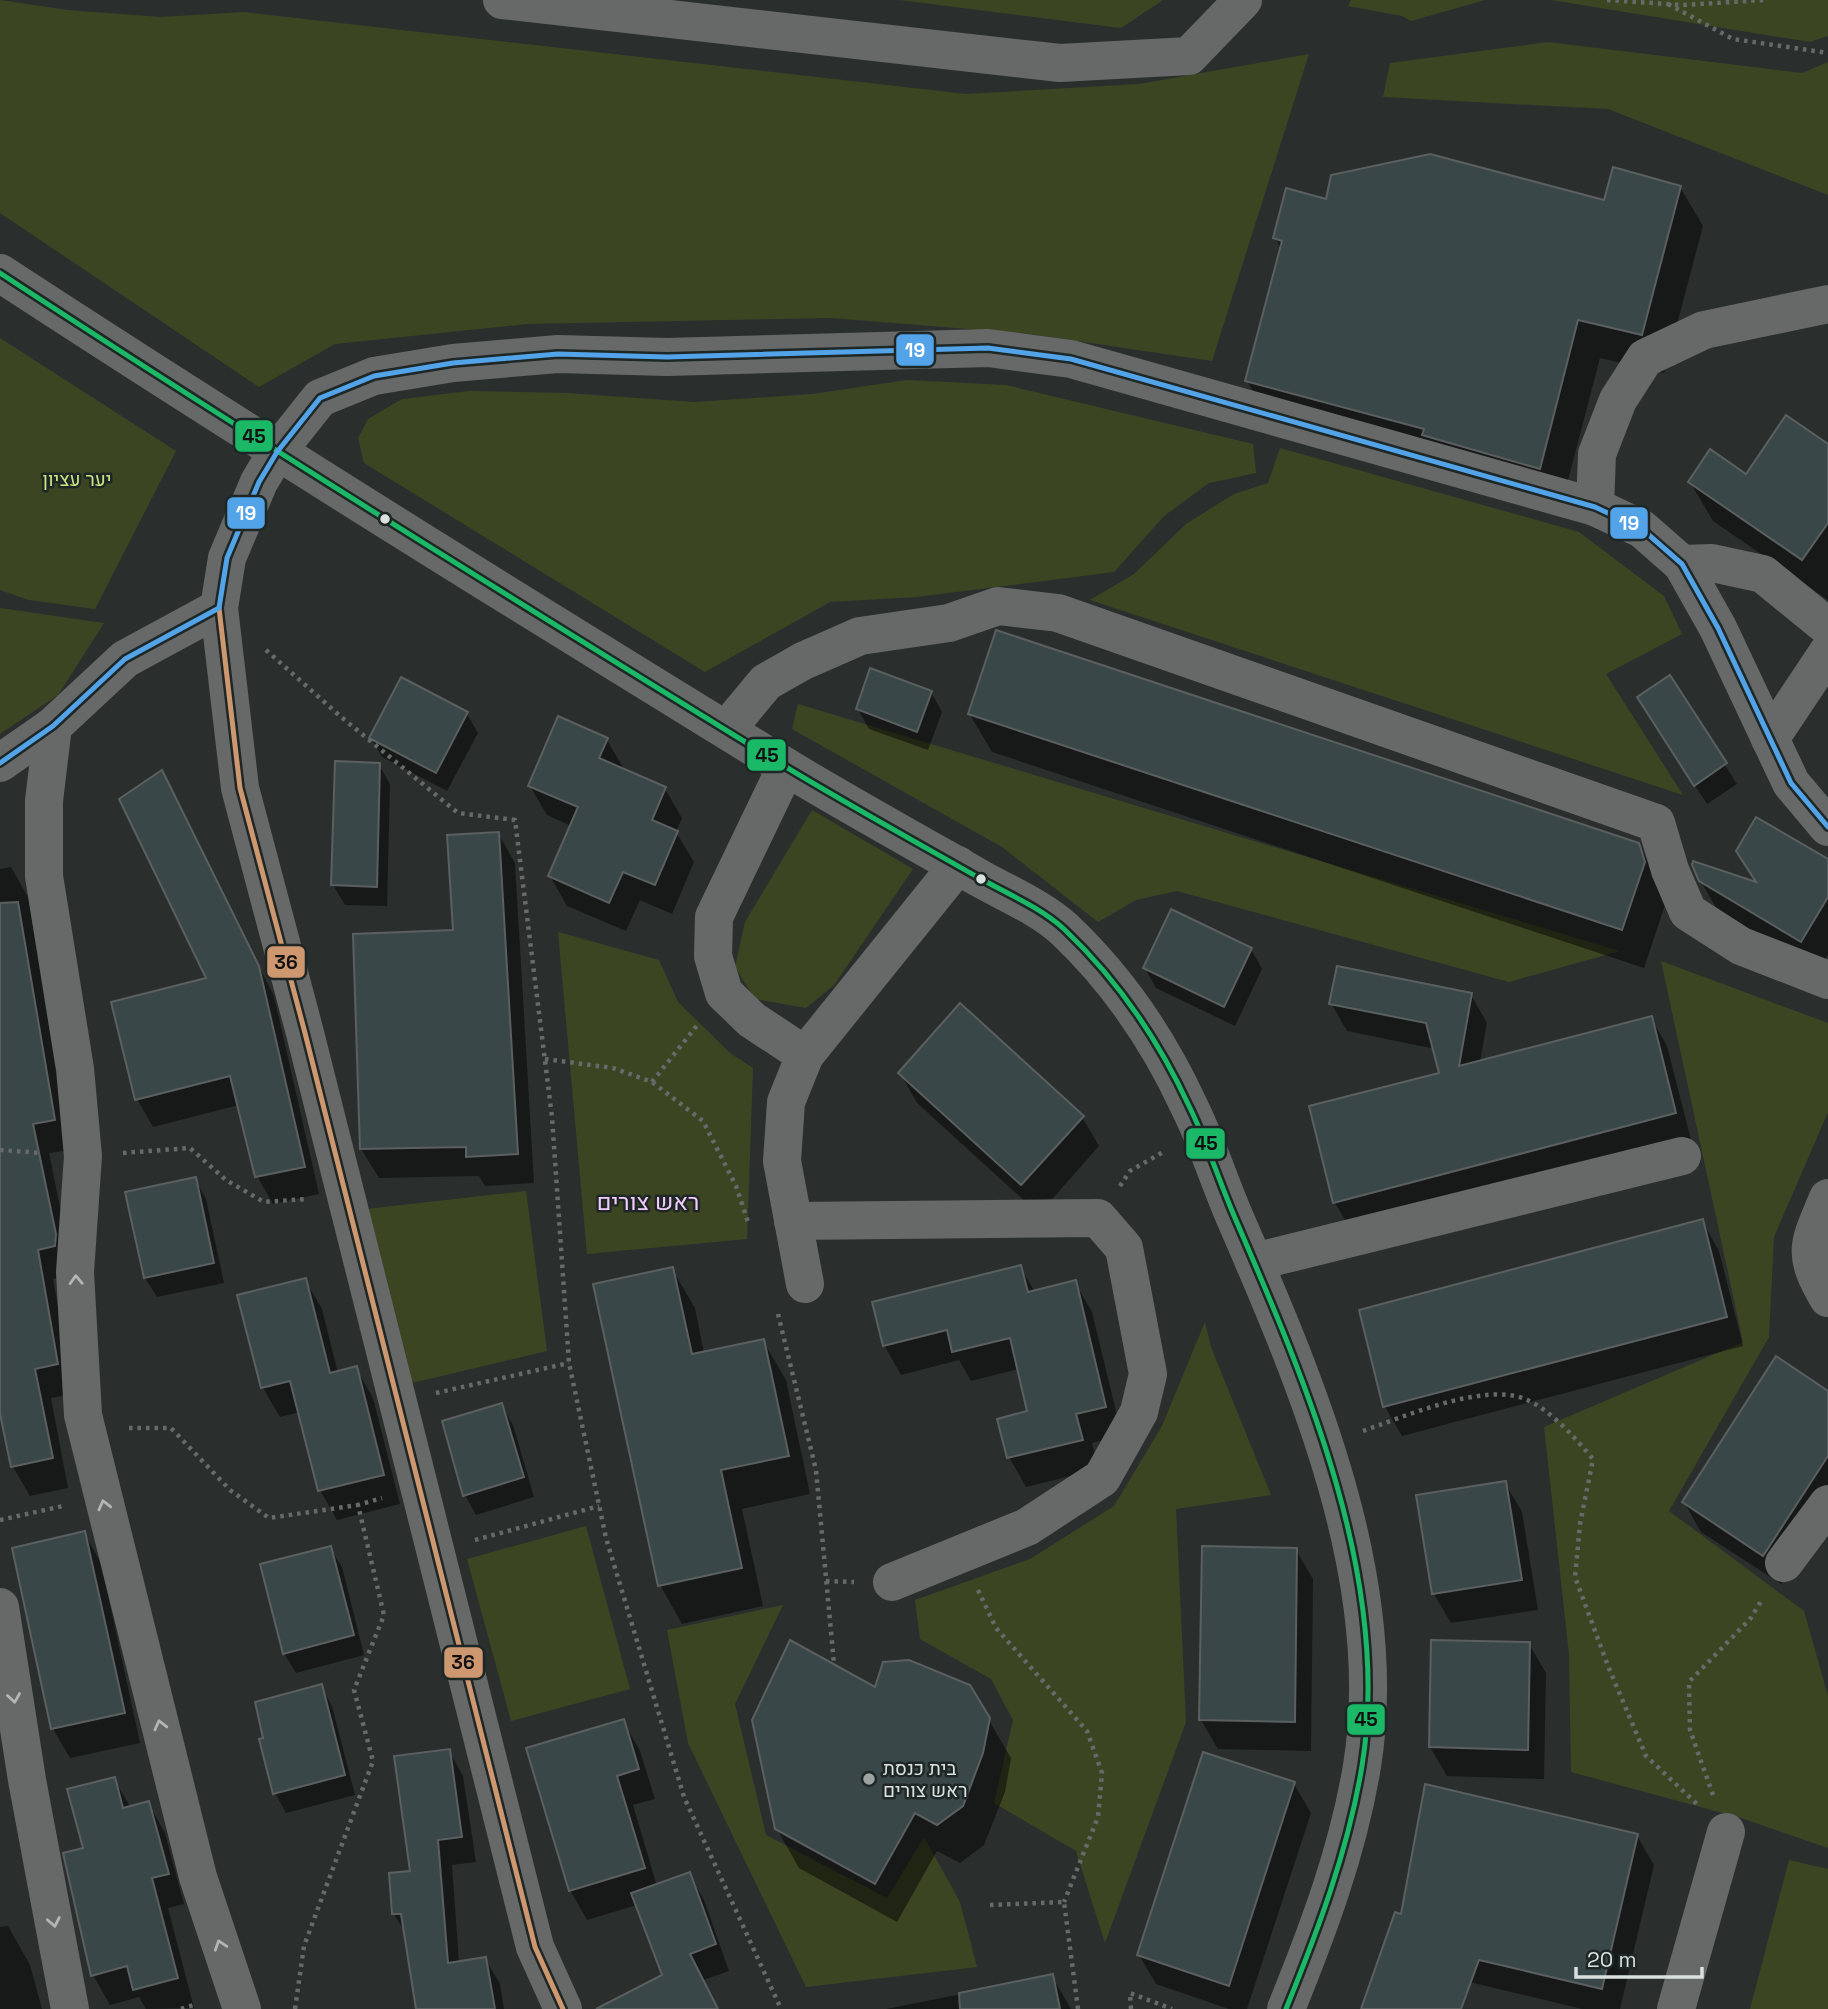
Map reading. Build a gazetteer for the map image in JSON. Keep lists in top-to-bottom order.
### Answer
{
  "districts": ["ראש צורים"],
  "parks": ["יער עציון"],
  "places": ["בית כנסת ראש צורים"],
  "lines": ["transit line 45", "transit line 19", "transit line 36"],
  "scale_bar": "20 m"
}
